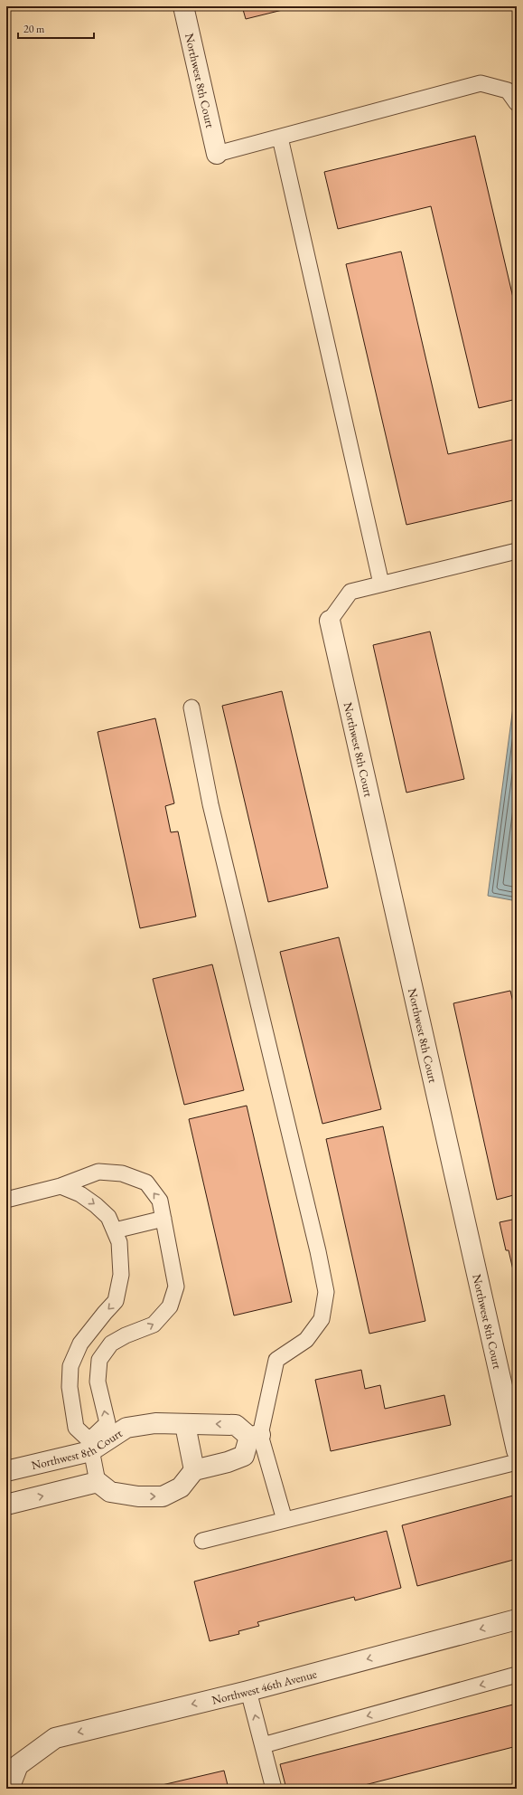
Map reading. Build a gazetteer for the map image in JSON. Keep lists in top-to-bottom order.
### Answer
{
  "streets": {
    "street": ["Northwest 8th Court", "Northwest 46th Avenue"]
  },
  "one_way": ["Northwest 46th Avenue"],
  "scale_bar": "20 m"
}
